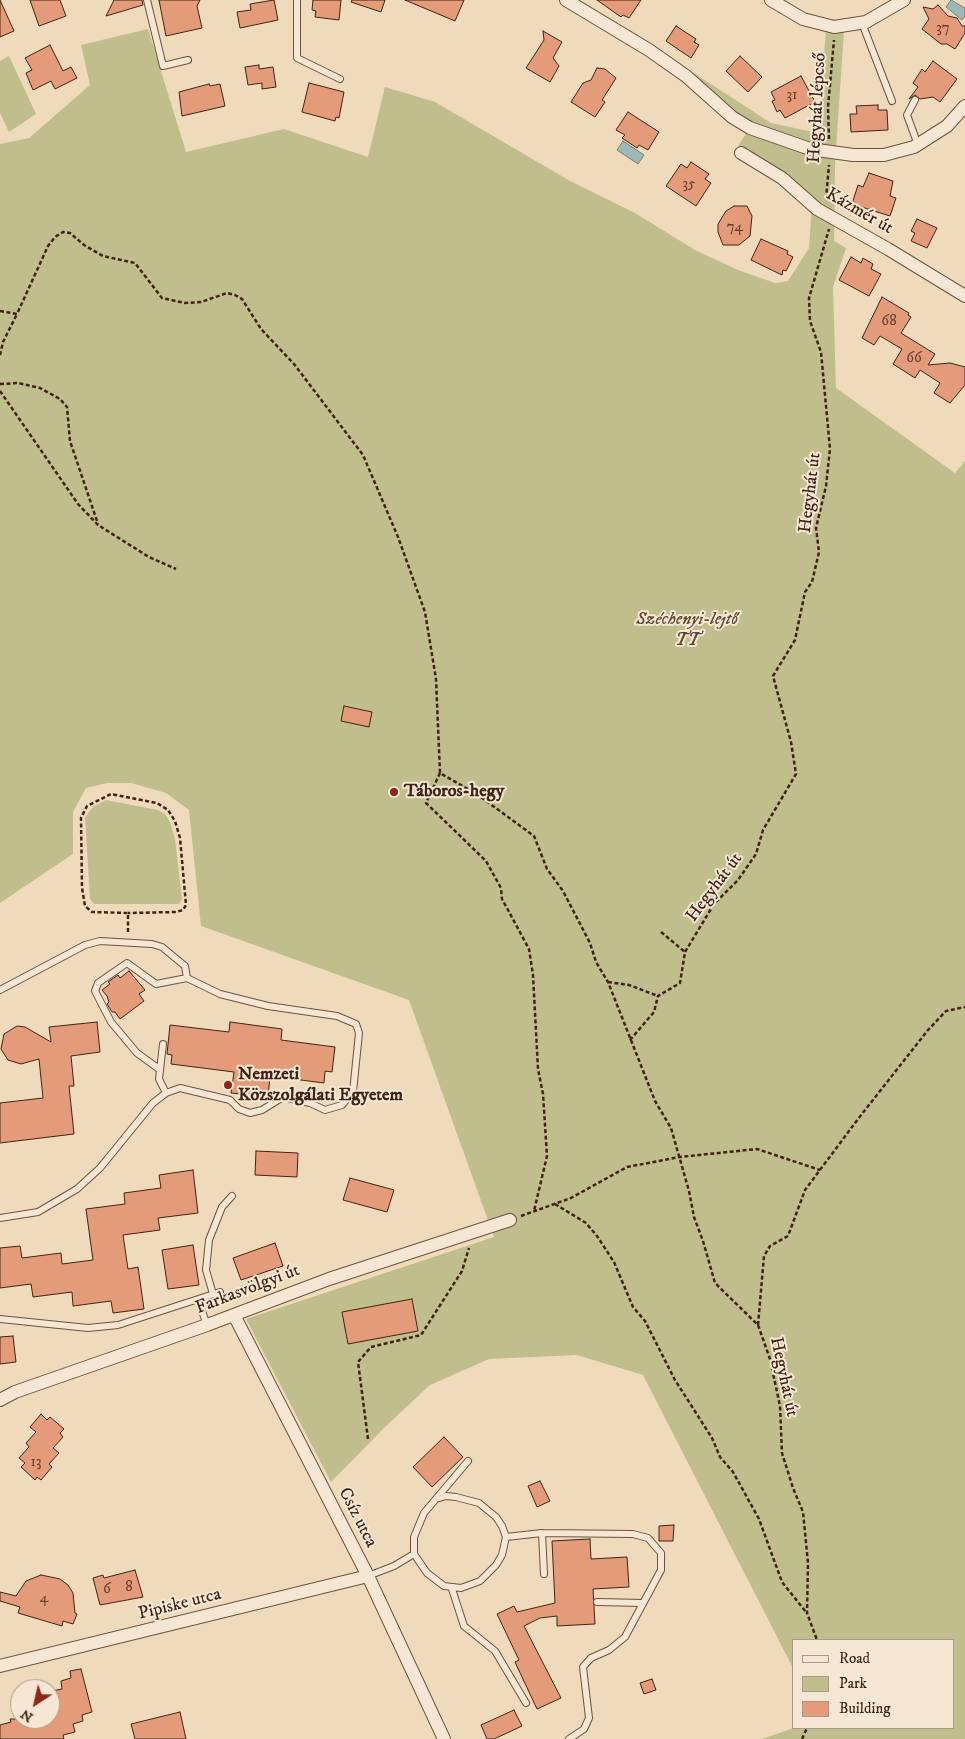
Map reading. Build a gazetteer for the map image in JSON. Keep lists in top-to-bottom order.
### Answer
{
  "streets": {
    "street": [
      "Kázmér út",
      "Farkasvölgyi út",
      "Csíz utca",
      "Pipiske utca"
    ],
    "path": ["Hegyhát lépcső", "Hegyhát út"]
  },
  "crossings": [
    ["Hegyhát lépcső", "Kázmér út"],
    ["Farkasvölgyi út", "Csíz utca"],
    ["Csíz utca", "Pipiske utca"]
  ],
  "parks": ["Széchenyi-lejtő TT"],
  "places": ["Táboros-hegy", "Nemzeti Közszolgálati Egyetem"],
  "house_numbers": [
    "37",
    "31",
    "35",
    "74",
    "68",
    "66",
    "13",
    "8",
    "6",
    "4"
  ],
  "legend": ["Road", "Park", "Building"],
  "north": "bottom left"
}
